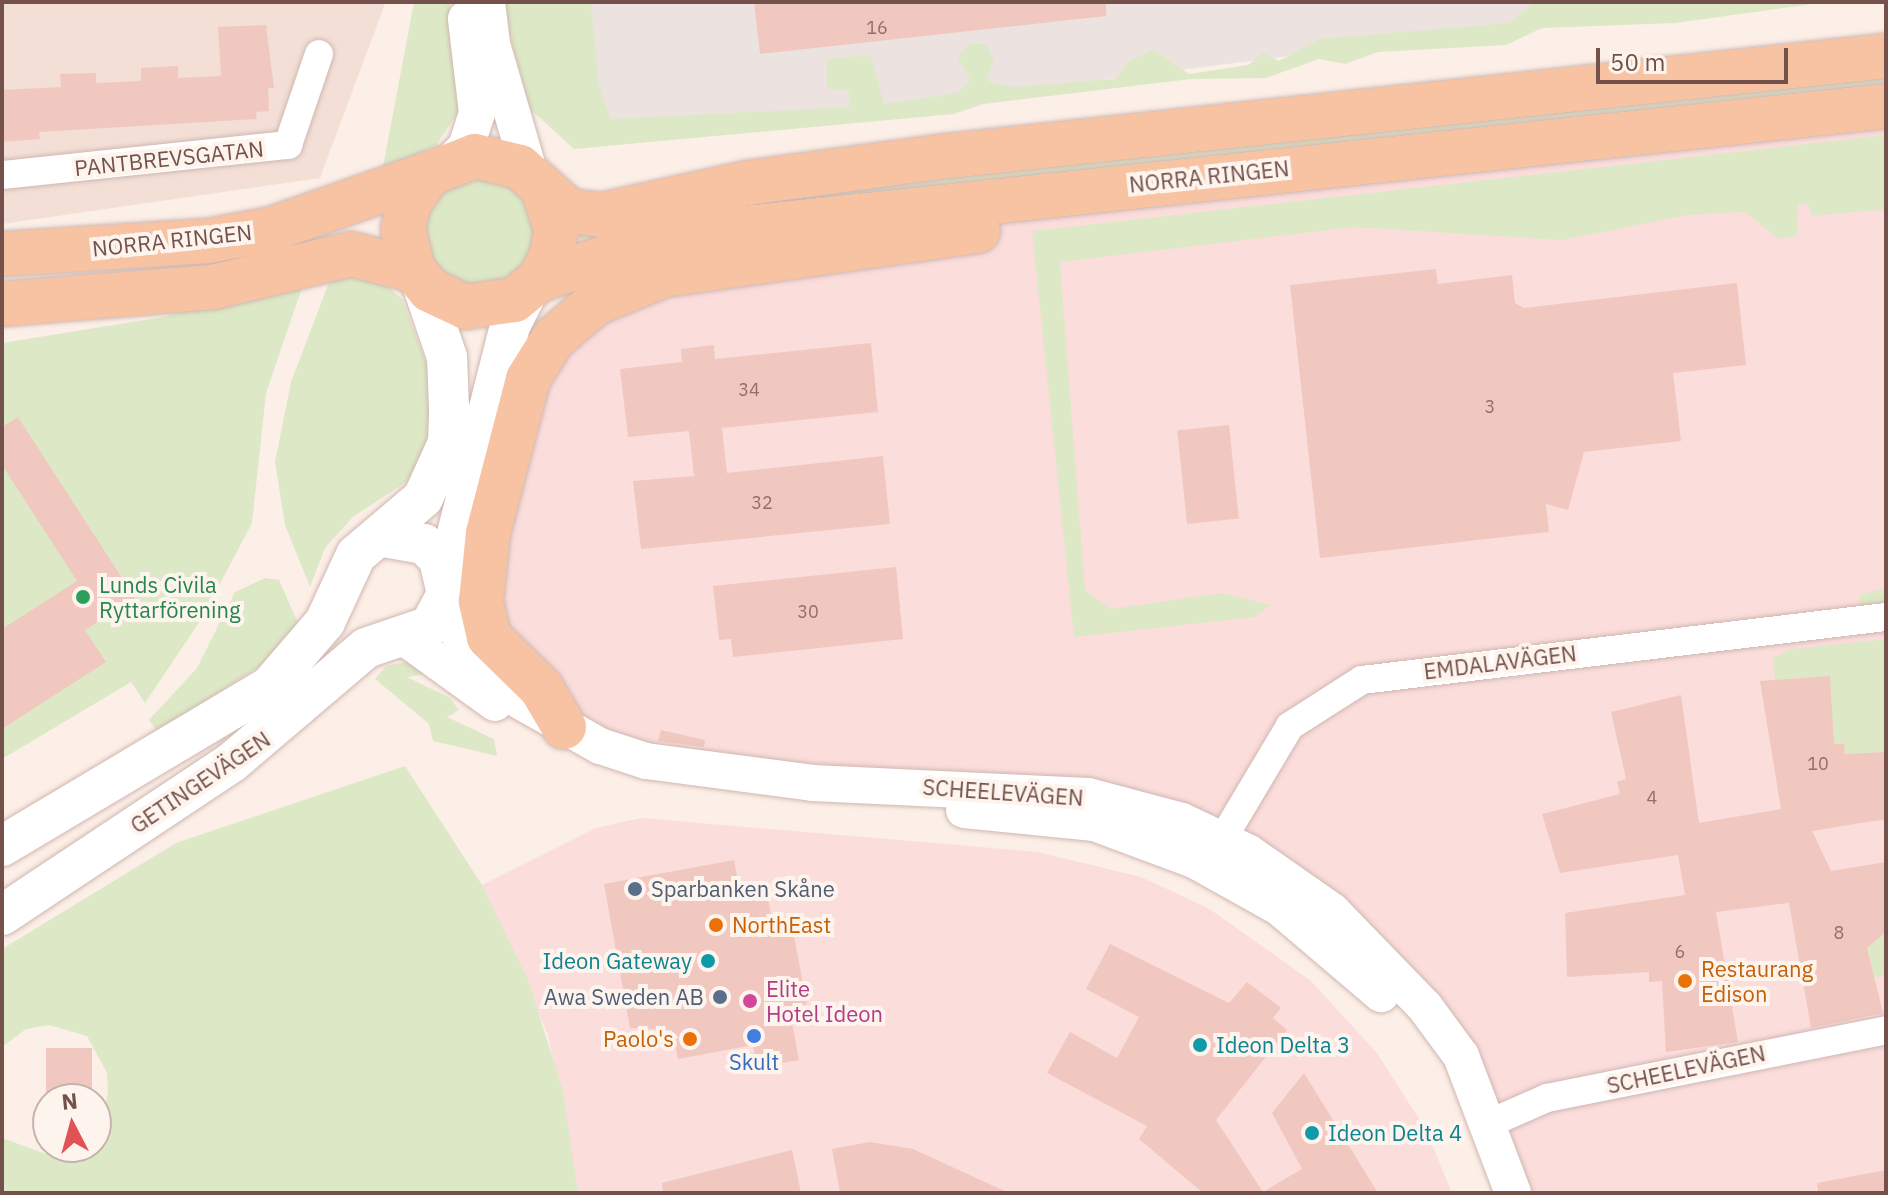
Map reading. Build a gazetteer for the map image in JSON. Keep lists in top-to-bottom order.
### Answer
{
  "streets": {
    "main road": ["NORRA RINGEN", "GETINGEVÄGEN"],
    "street": ["PANTBREVSGATAN", "EMDALAVÄGEN", "SCHEELEVÄGEN"]
  },
  "crossings": [
    ["NORRA RINGEN", "GETINGEVÄGEN"],
    ["EMDALAVÄGEN", "SCHEELEVÄGEN"],
    ["GETINGEVÄGEN", "SCHEELEVÄGEN"]
  ],
  "places": [
    "Lunds Civila Ryttarförening",
    "Sparbanken Skåne",
    "NorthEast",
    "Ideon Gateway",
    "Restaurang Edison",
    "Awa Sweden AB",
    "Elite Hotel Ideon",
    "Skult",
    "Paolo's",
    "Ideon Delta 3",
    "Ideon Delta 4"
  ],
  "house_numbers": [
    "16",
    "34",
    "3",
    "32",
    "30",
    "10",
    "4",
    "8",
    "6"
  ],
  "scale_bar": "50 m",
  "north": "top"
}
